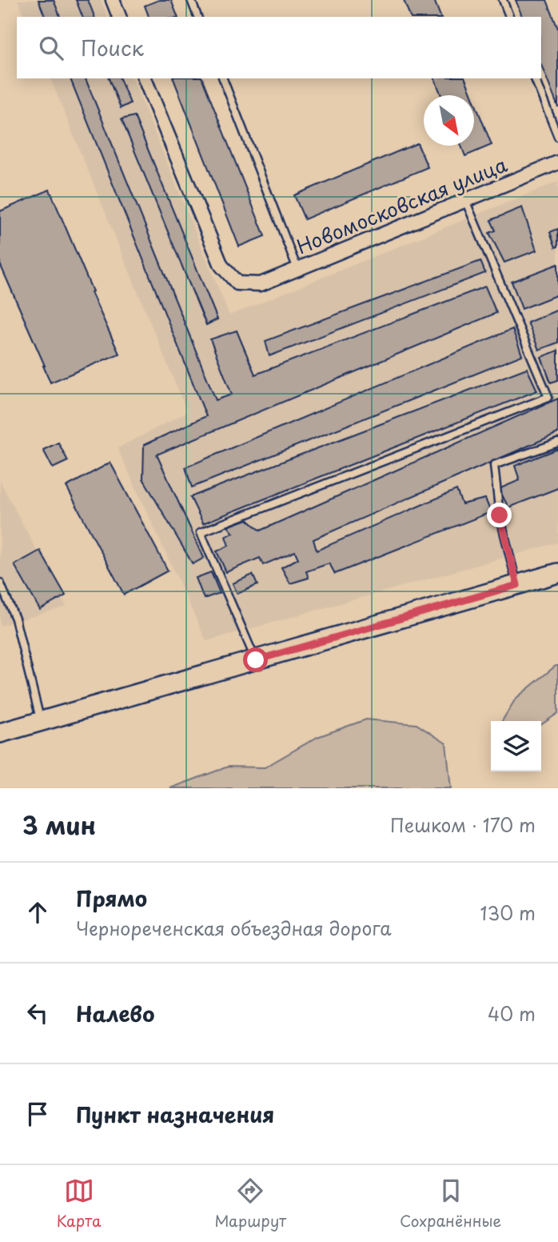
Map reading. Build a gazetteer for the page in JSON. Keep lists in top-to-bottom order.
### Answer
{
  "streets": {
    "street": ["Новомосковская улица"]
  },
  "north": "bottom right",
  "page": {
    "search": "Поиск",
    "heading": ["3 мин", "Пешком · 170 m"],
    "list": [
      ["Прямо", "Чернореченская объездная дорога", "130 m"],
      ["Налево", "40 m"],
      "Пункт назначения"
    ],
    "nav": ["Карта", "Маршрут", "Сохранённые"]
  }
}
